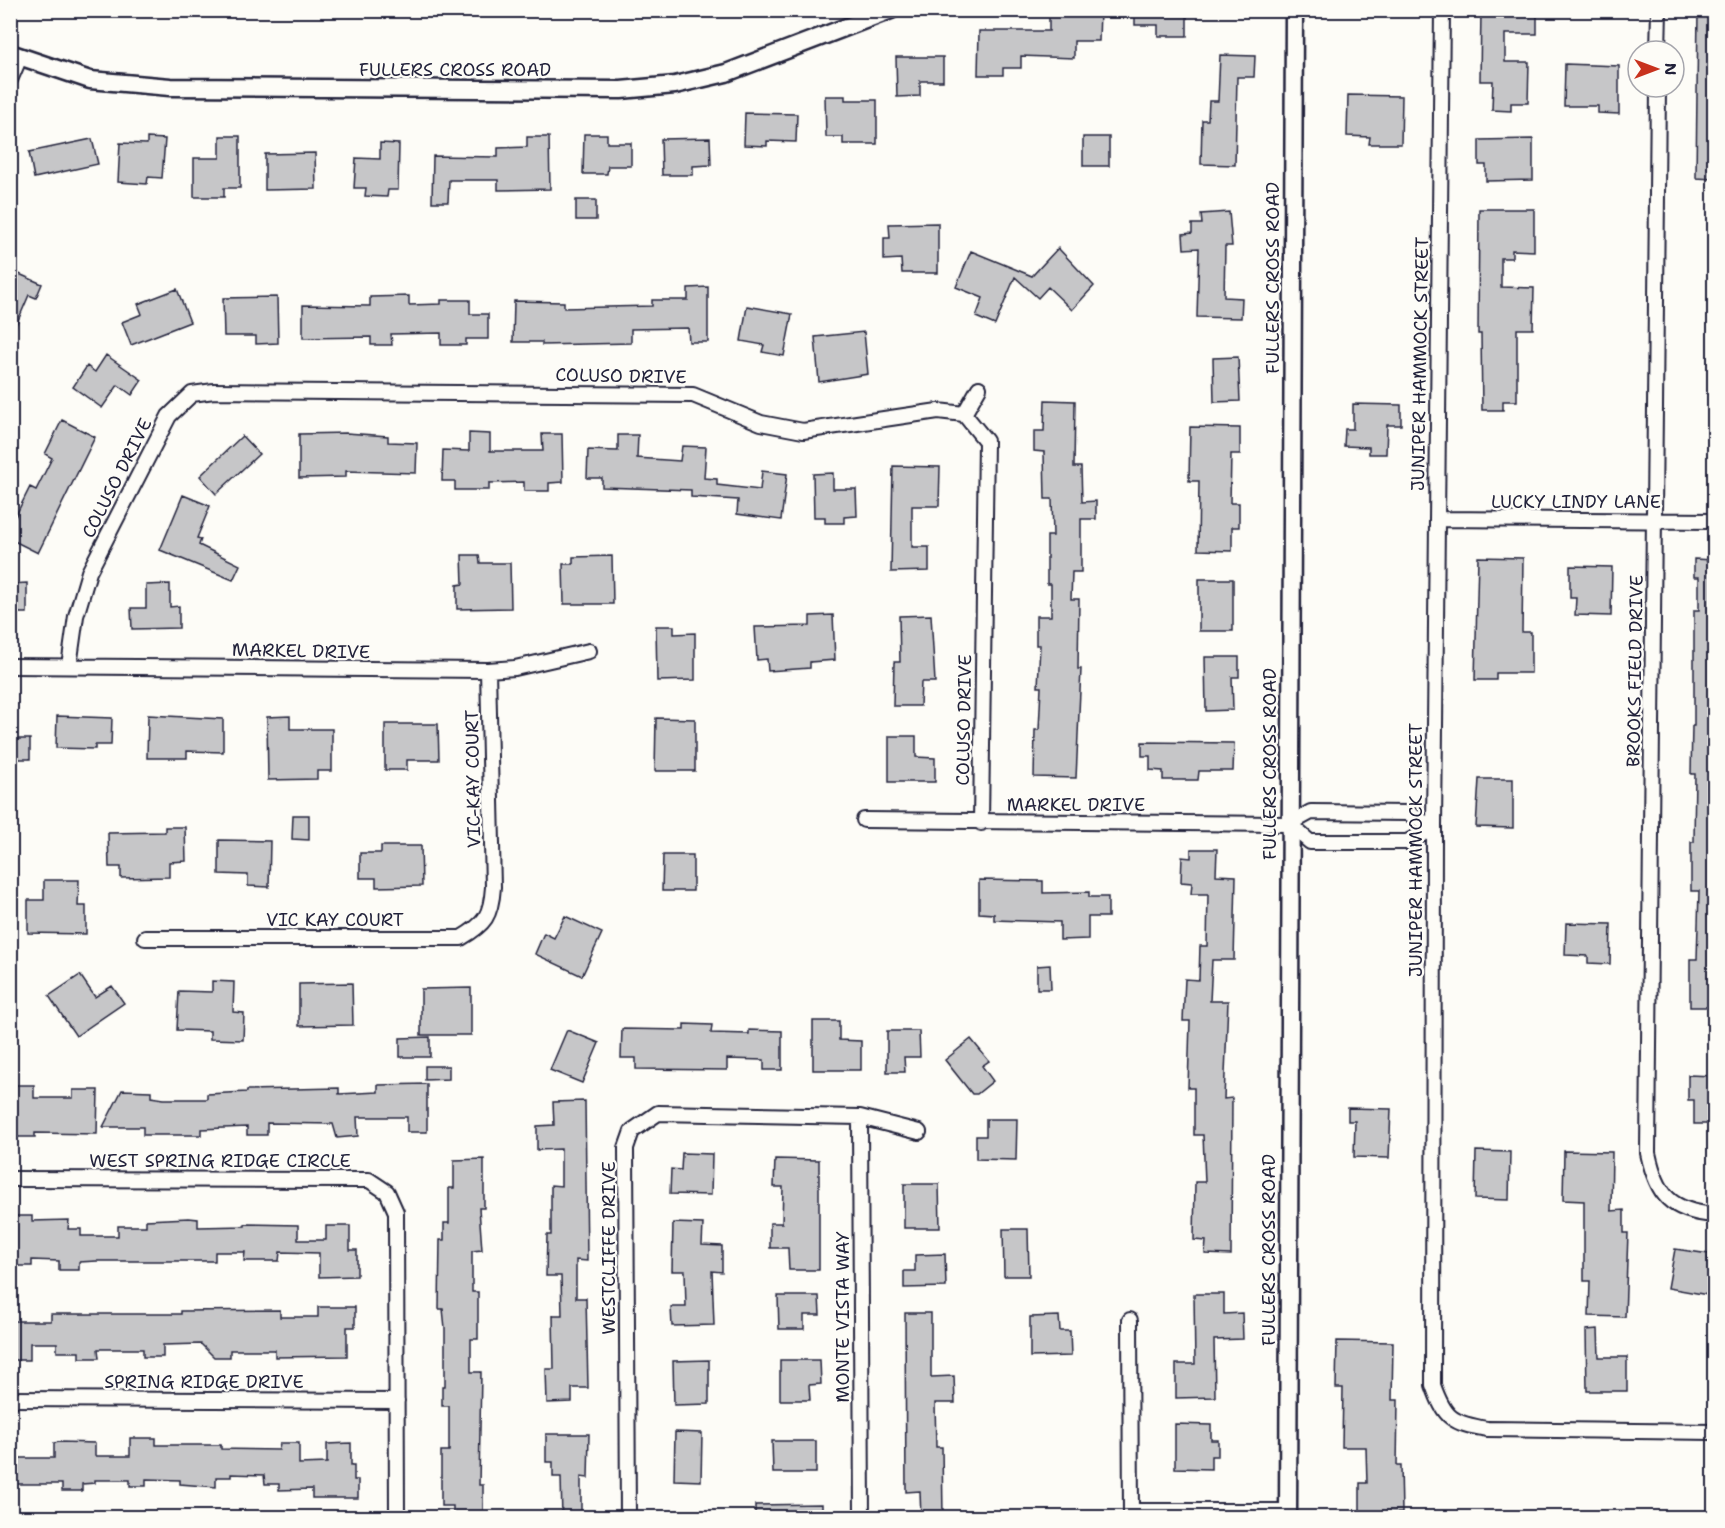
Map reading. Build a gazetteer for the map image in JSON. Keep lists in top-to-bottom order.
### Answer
{
  "streets": {
    "street": [
      "FULLERS CROSS ROAD",
      "JUNIPER HAMMOCK STREET",
      "COLUSO DRIVE",
      "LUCKY LINDY LANE",
      "MARKEL DRIVE",
      "BROOKS FIELD DRIVE",
      "VIC-KAY COURT",
      "VIC KAY COURT",
      "WEST SPRING RIDGE CIRCLE",
      "WESTCLIFFE DRIVE",
      "MONTE VISTA WAY",
      "SPRING RIDGE DRIVE"
    ]
  },
  "crossings": [
    ["FULLERS CROSS ROAD", "MARKEL DRIVE"],
    ["JUNIPER HAMMOCK STREET", "LUCKY LINDY LANE"],
    ["COLUSO DRIVE", "MARKEL DRIVE"],
    ["LUCKY LINDY LANE", "BROOKS FIELD DRIVE"],
    ["MARKEL DRIVE", "VIC-KAY COURT"],
    ["VIC-KAY COURT", "VIC KAY COURT"],
    ["WEST SPRING RIDGE CIRCLE", "SPRING RIDGE DRIVE"],
    ["WESTCLIFFE DRIVE", "MONTE VISTA WAY"]
  ],
  "north": "right"
}
